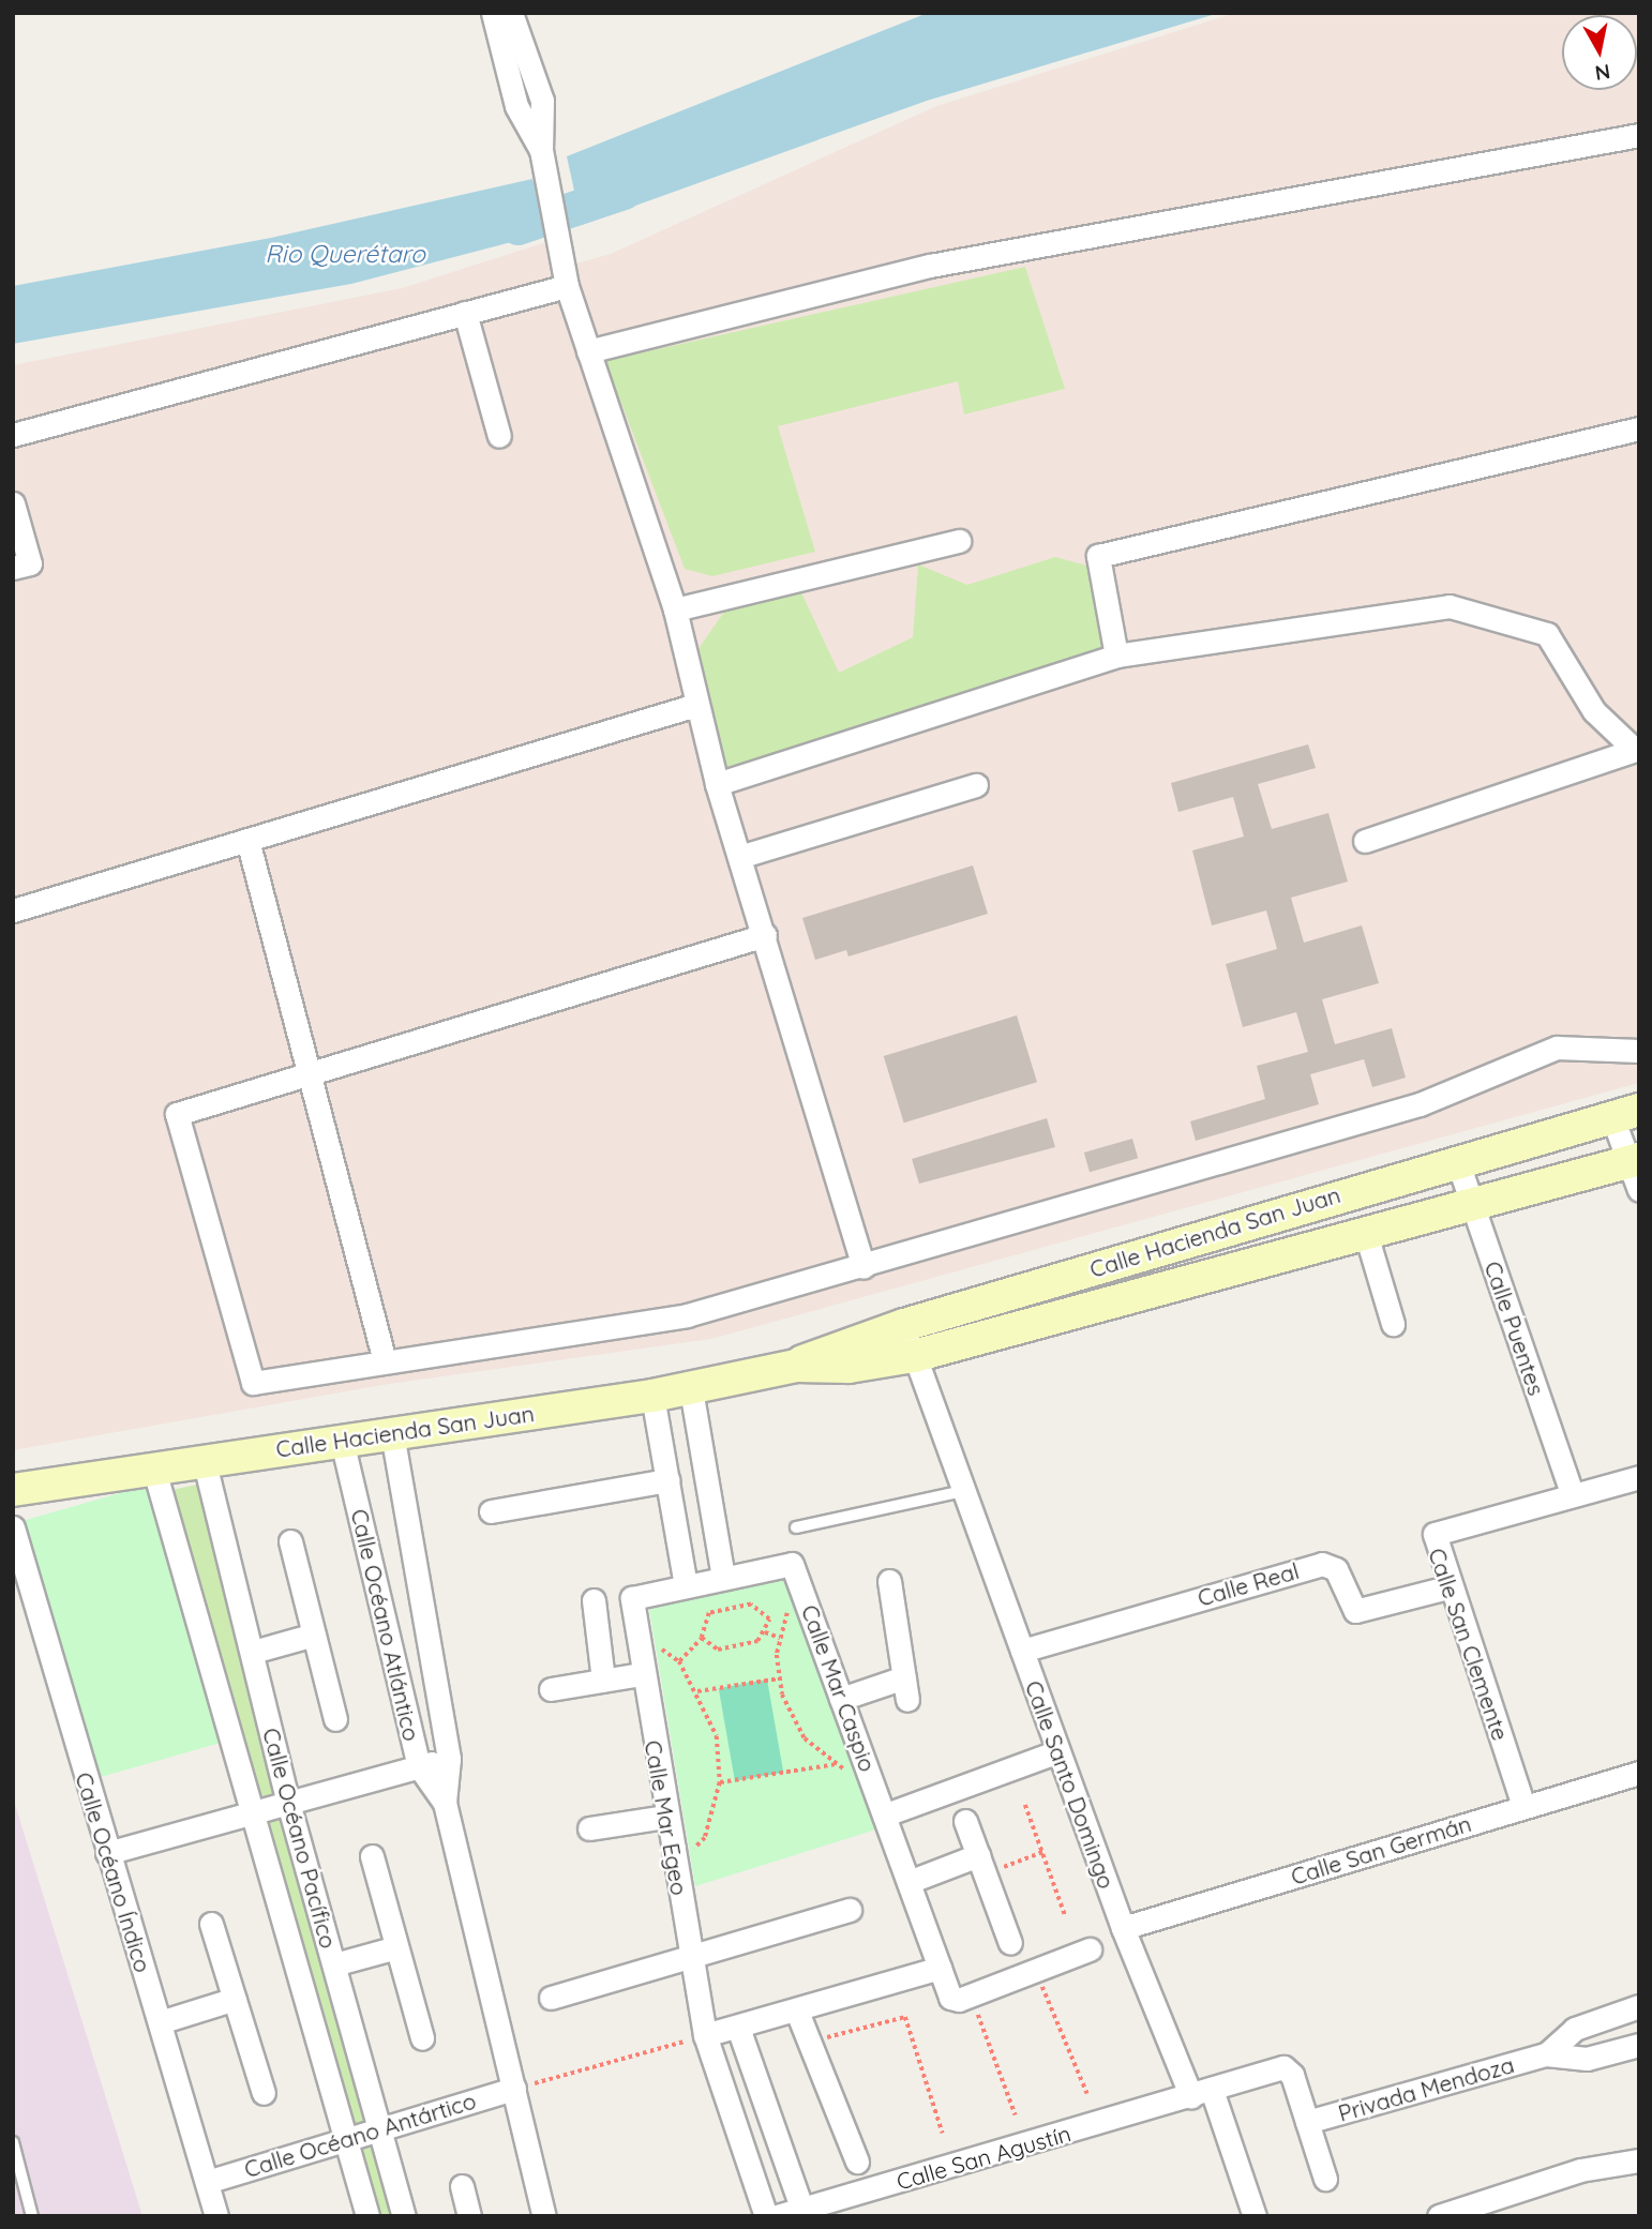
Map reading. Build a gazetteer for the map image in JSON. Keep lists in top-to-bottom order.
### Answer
{
  "streets": {
    "main road": ["Calle Hacienda San Juan"],
    "street": [
      "Calle Puentes",
      "Calle Real",
      "Calle Océano Atlántico",
      "Calle San Clemente",
      "Calle Mar Caspio",
      "Calle Santo Domingo",
      "Calle Mar Egeo",
      "Calle Océano Pacífico",
      "Calle San Germán",
      "Calle Océano Índico",
      "Privada Mendoza",
      "Calle Océano Antártico",
      "Calle San Agustín"
    ]
  },
  "crossings": [
    ["Calle Hacienda San Juan", "Calle Puentes"],
    ["Calle Hacienda San Juan", "Calle Océano Atlántico"],
    ["Calle Hacienda San Juan", "Calle Santo Domingo"],
    ["Calle Hacienda San Juan", "Calle Océano Pacífico"],
    ["Calle Puentes", "Calle San Clemente"],
    ["Calle Real", "Calle San Clemente"],
    ["Calle Real", "Calle Santo Domingo"],
    ["Calle Océano Atlántico", "Calle Océano Antártico"],
    ["Calle San Clemente", "Calle San Germán"],
    ["Calle Mar Caspio", "Calle Mar Egeo"],
    ["Calle Santo Domingo", "Calle San Germán"],
    ["Calle Santo Domingo", "Privada Mendoza"],
    ["Calle Santo Domingo", "Calle San Agustín"],
    ["Calle Océano Pacífico", "Calle Océano Antártico"],
    ["Calle Océano Índico", "Calle Océano Antártico"],
    ["Privada Mendoza", "Calle San Agustín"]
  ],
  "water": ["Rio Querétaro"],
  "north": "bottom"
}
